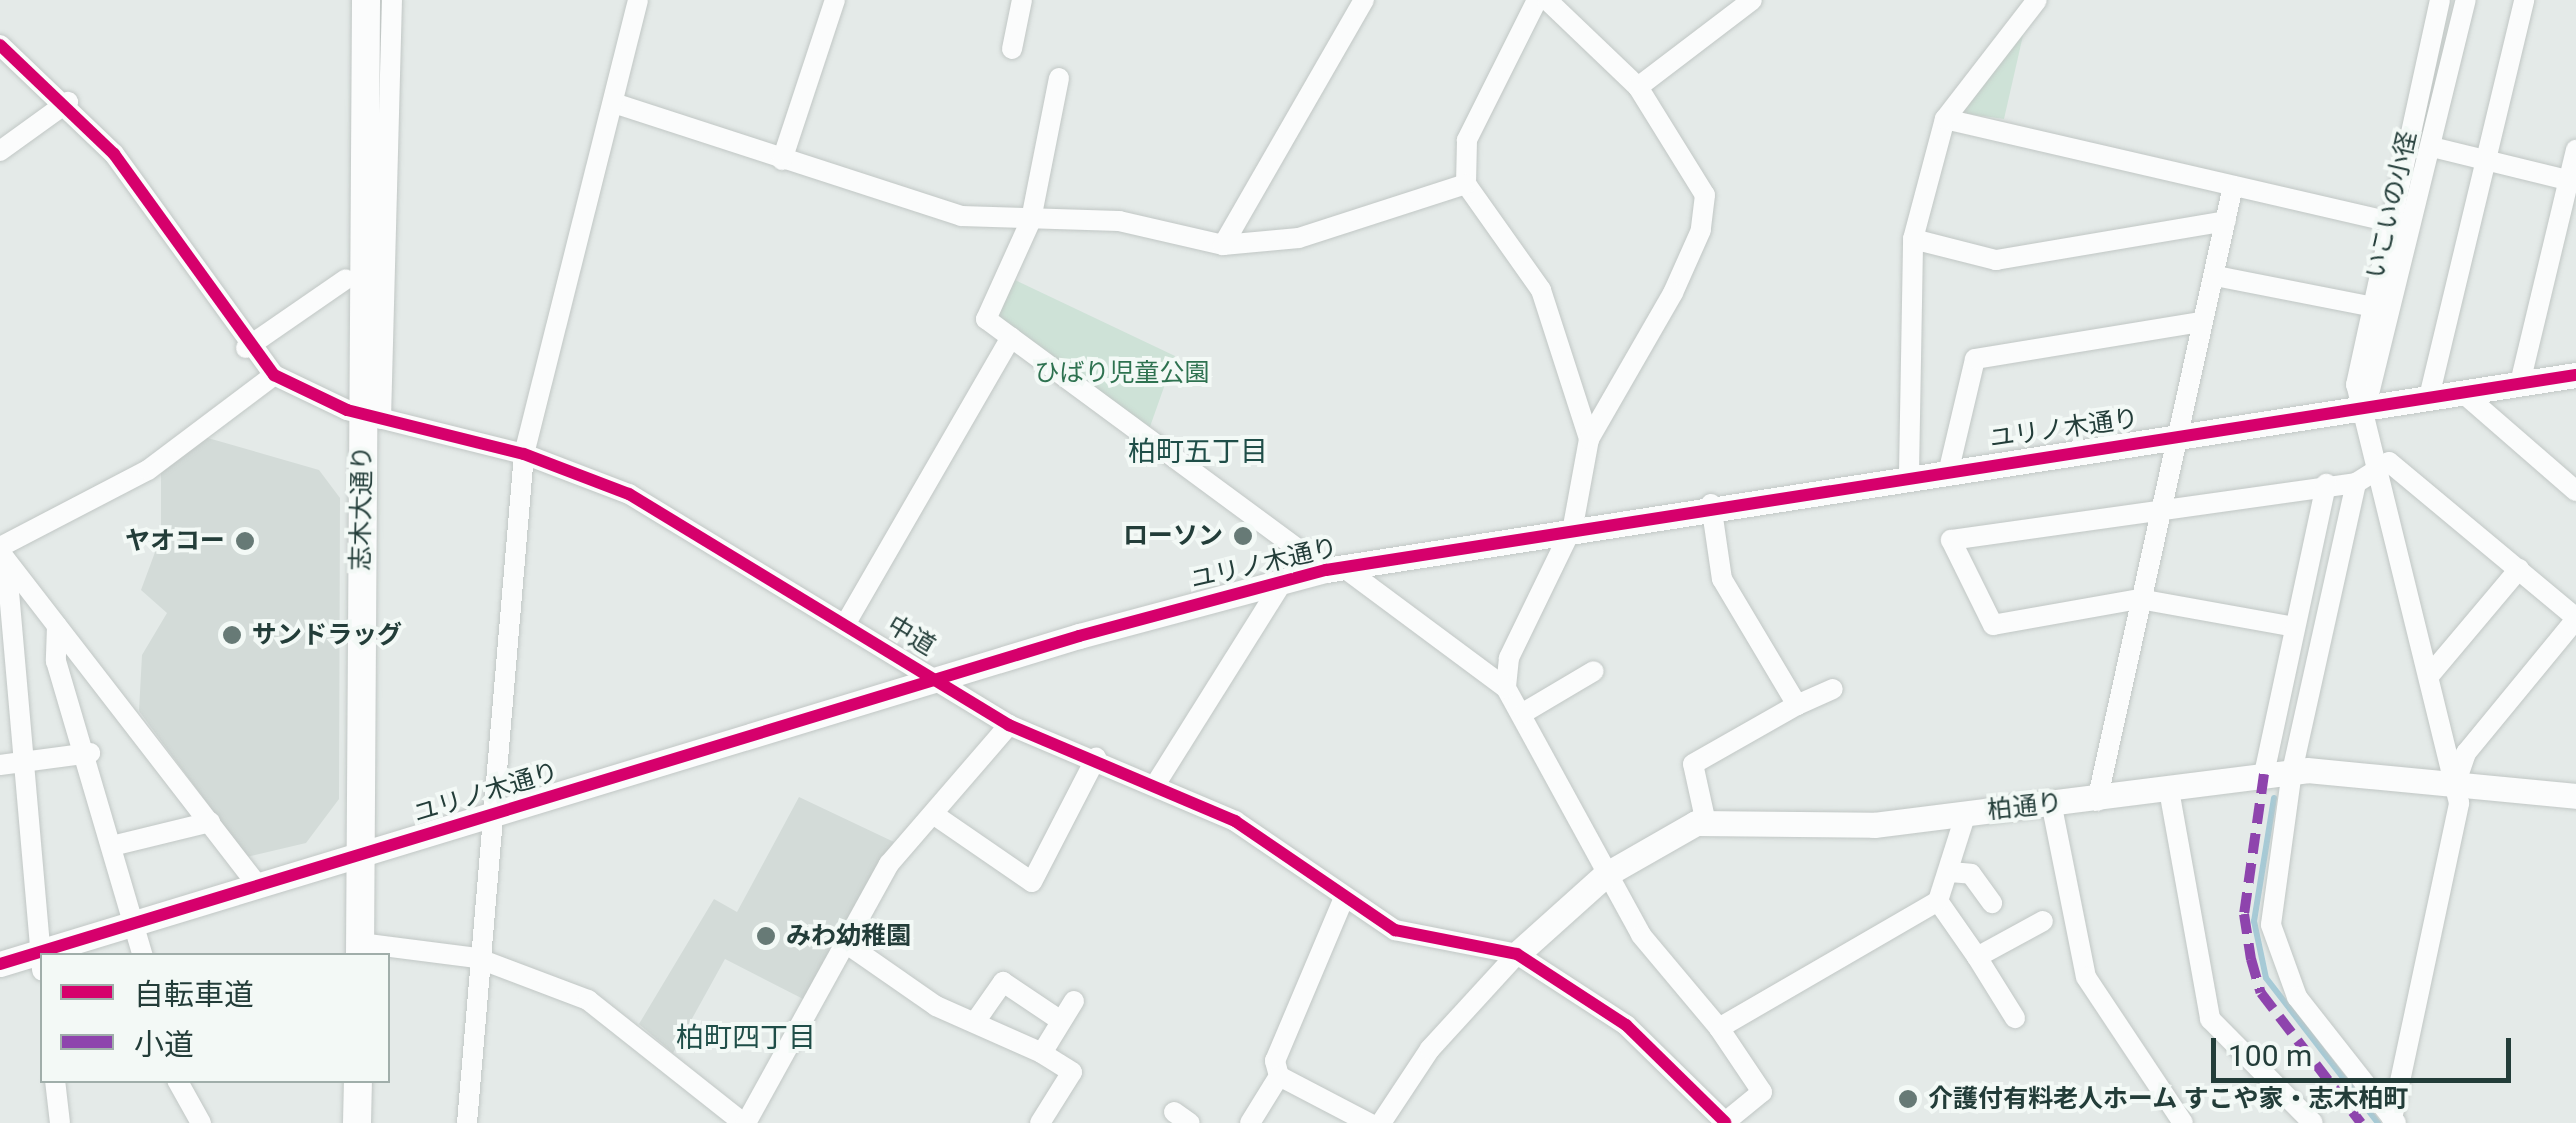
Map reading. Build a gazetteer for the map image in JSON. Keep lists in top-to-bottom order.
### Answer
{
  "streets": {
    "main road": ["志木大通り"],
    "street": [
      "いこいの小径",
      "ユリノ木通り",
      "中道",
      "柏通り"
    ]
  },
  "crossings": [
    ["いこいの小径", "ユリノ木通り"],
    ["いこいの小径", "柏通り"],
    ["ユリノ木通り", "志木大通り"],
    ["ユリノ木通り", "中道"],
    ["志木大通り", "中道"],
    ["中道", "柏通り"]
  ],
  "districts": ["柏町五丁目", "柏町四丁目"],
  "parks": ["ひばり児童公園"],
  "places": [
    "ローソン",
    "ヤオコー",
    "サンドラッグ",
    "みわ幼稚園",
    "介護付有料老人ホーム すこや家・志木柏町"
  ],
  "legend": ["自転車道", "小道"],
  "scale_bar": "100 m"
}
